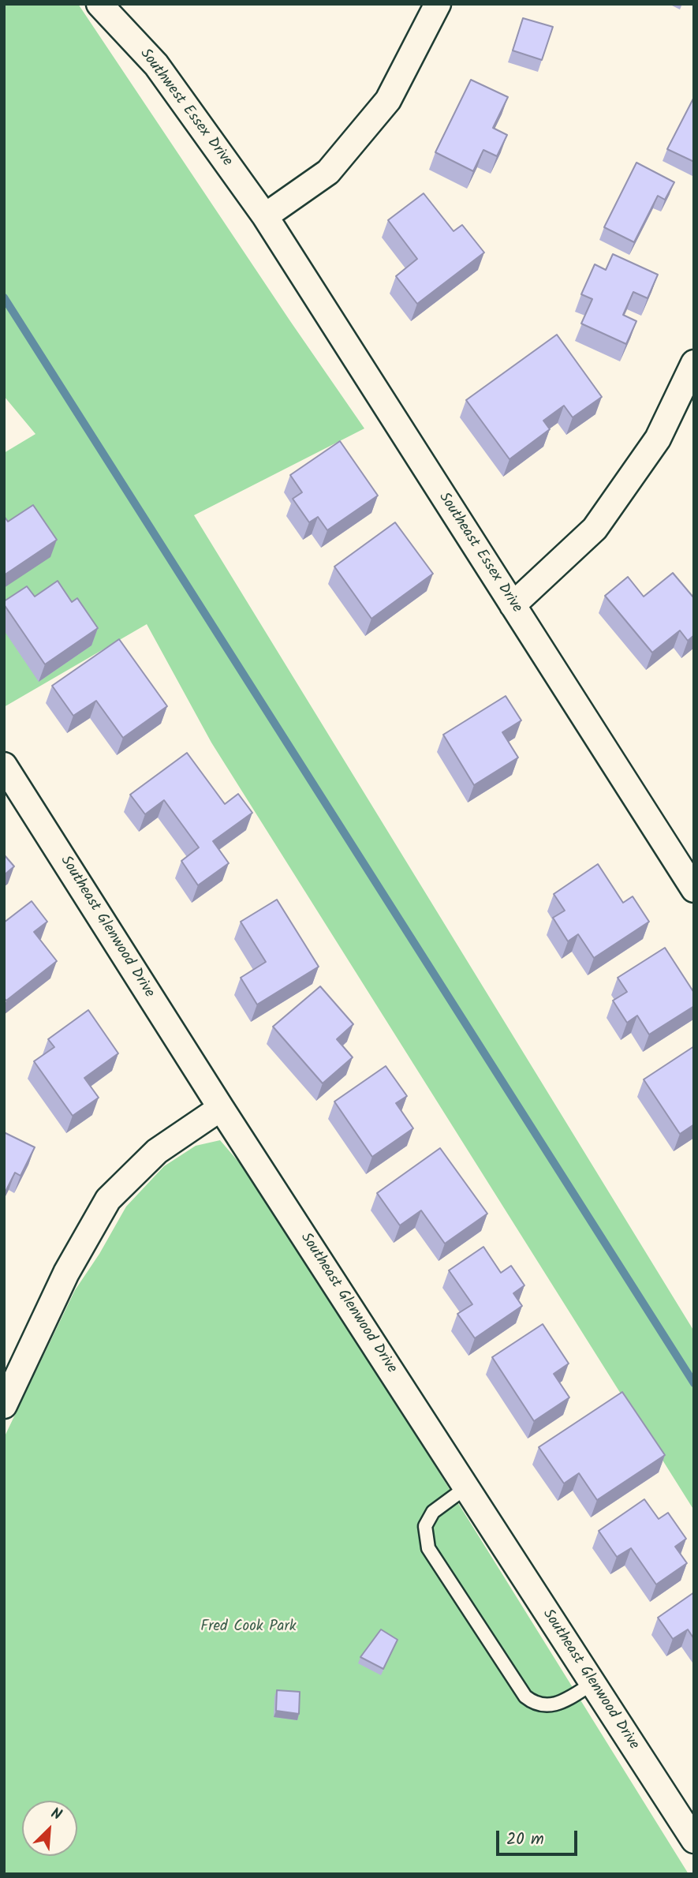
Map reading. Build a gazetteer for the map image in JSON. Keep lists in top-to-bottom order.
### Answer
{
  "streets": {
    "street": ["Southwest Essex Drive", "Southeast Essex Drive", "Southeast Glenwood Drive"]
  },
  "crossings": [
    ["Southwest Essex Drive", "Southeast Essex Drive"]
  ],
  "parks": ["Fred Cook Park"],
  "scale_bar": "20 m",
  "north": "top right"
}
